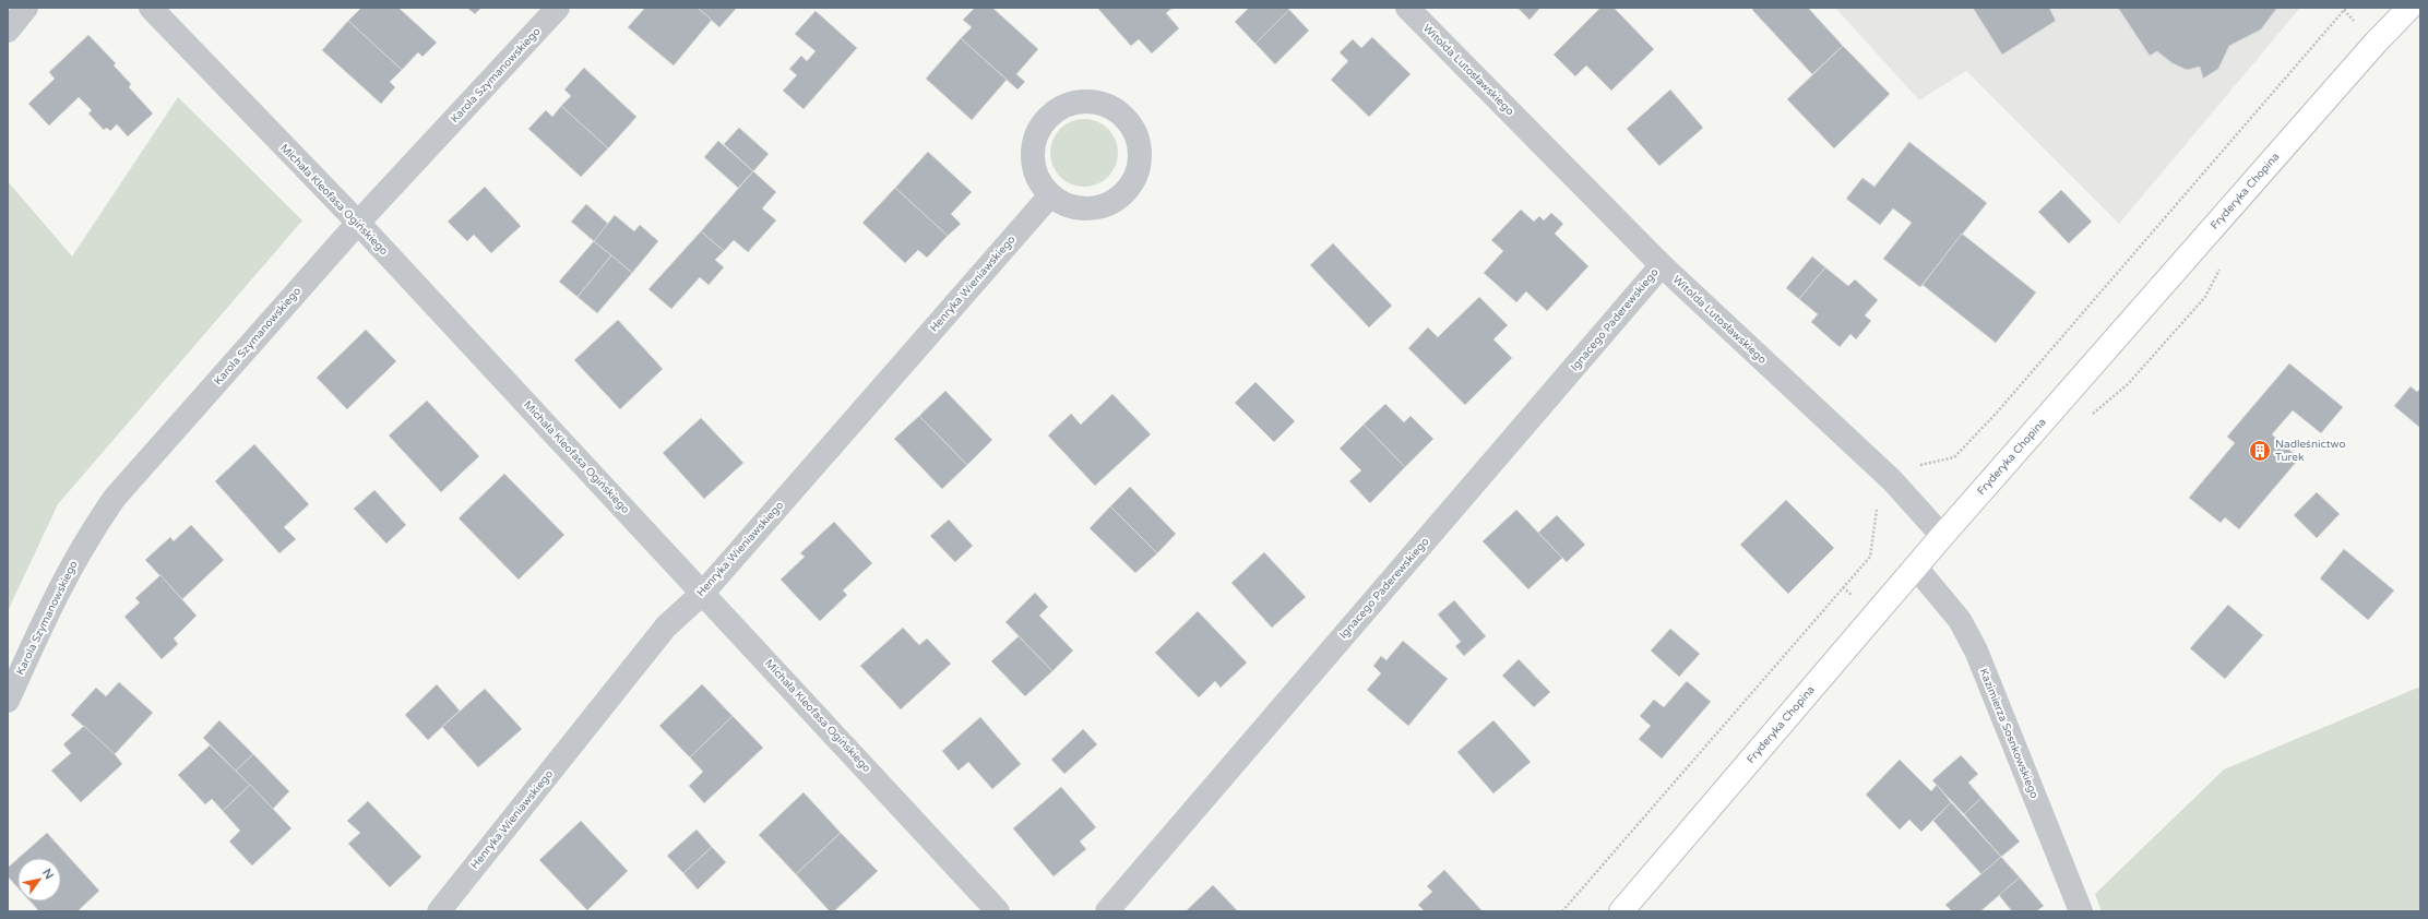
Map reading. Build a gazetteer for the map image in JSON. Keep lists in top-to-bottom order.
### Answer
{
  "streets": {
    "street": [
      "Witolda Lutosławskiego",
      "Karola Szymanowskiego",
      "Fryderyka Chopina",
      "Michała Kleofasa Ogińskiego",
      "Henryka Wieniawskiego",
      "Ignacego Paderewskiego",
      "Kazimierza Sosnkowskiego"
    ]
  },
  "crossings": [
    ["Witolda Lutosławskiego", "Fryderyka Chopina"],
    ["Witolda Lutosławskiego", "Ignacego Paderewskiego"],
    ["Karola Szymanowskiego", "Michała Kleofasa Ogińskiego"],
    ["Fryderyka Chopina", "Kazimierza Sosnkowskiego"],
    ["Michała Kleofasa Ogińskiego", "Henryka Wieniawskiego"]
  ],
  "places": {
    "building": ["Nadleśnictwo Turek"]
  },
  "north": "top right"
}
